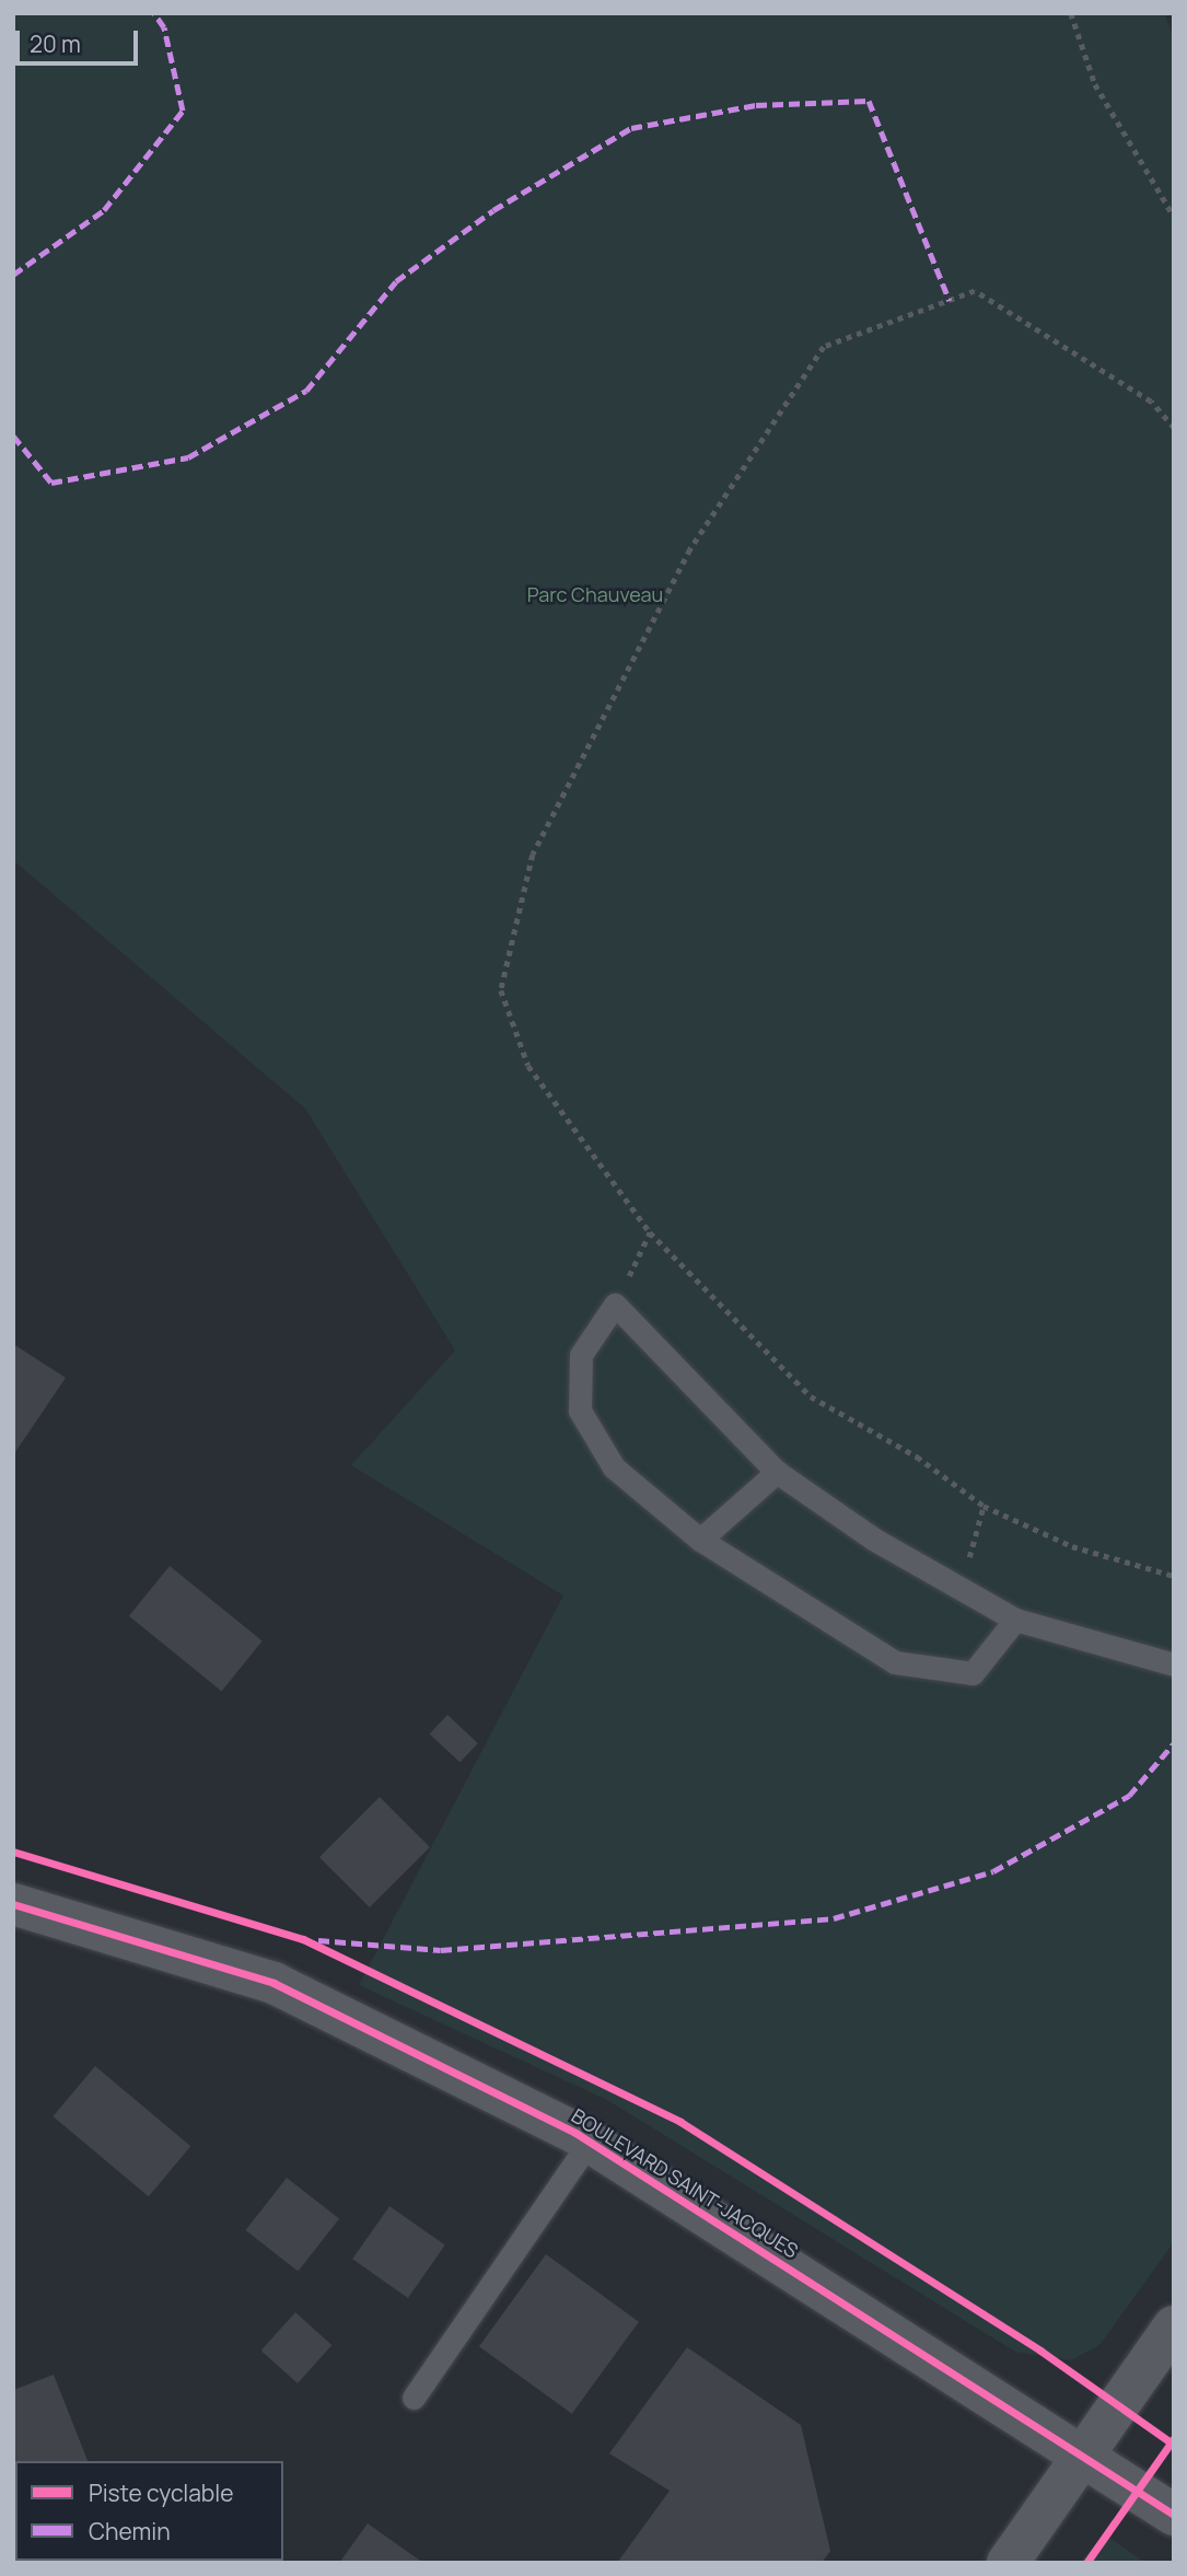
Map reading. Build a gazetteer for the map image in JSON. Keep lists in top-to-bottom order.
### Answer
{
  "streets": {
    "street": ["BOULEVARD SAINT-JACQUES"]
  },
  "parks": ["Parc Chauveau"],
  "legend": ["Piste cyclable", "Chemin"],
  "scale_bar": "20 m"
}
